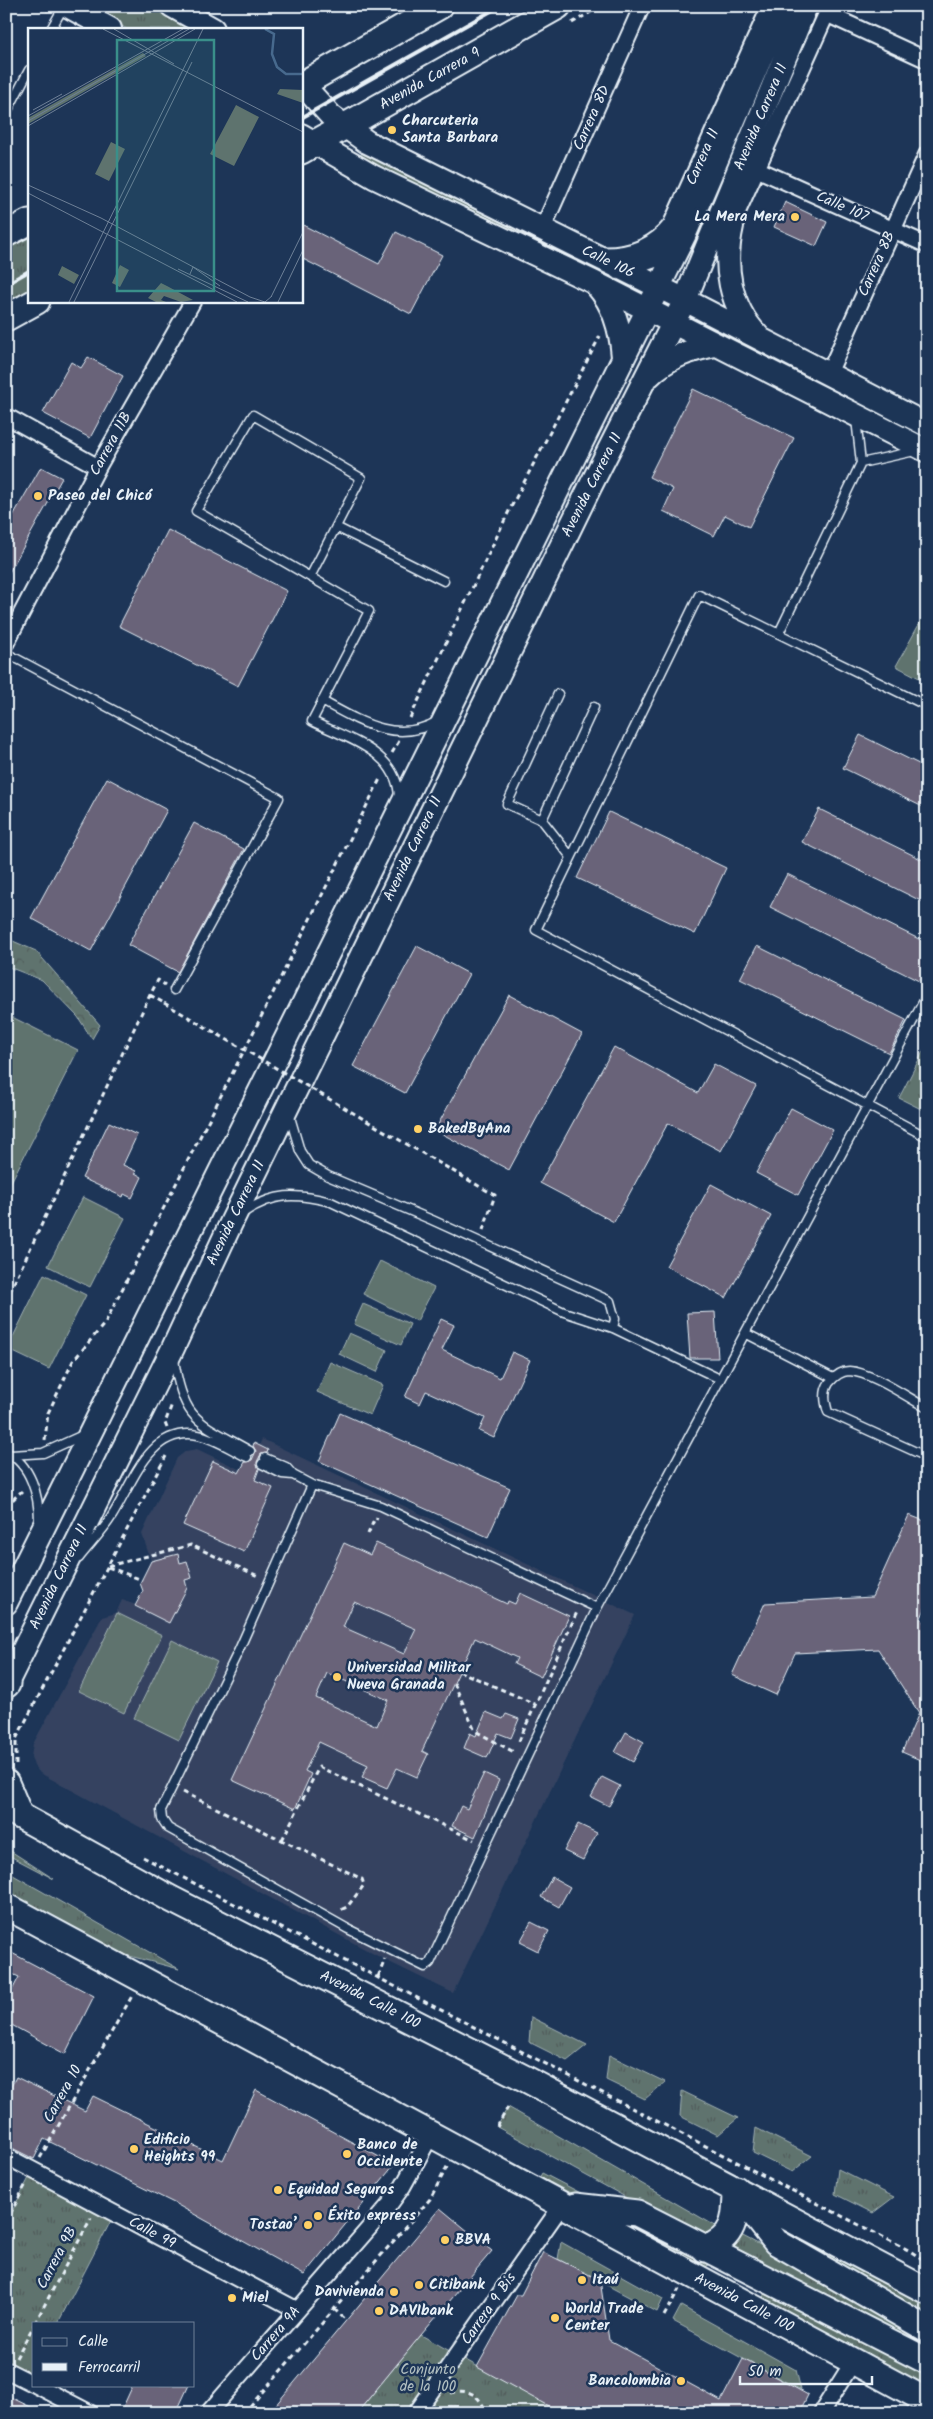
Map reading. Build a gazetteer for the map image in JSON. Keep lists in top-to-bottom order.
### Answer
{
  "streets": {
    "main road": [
      "Avenida Carrera 9",
      "Avenida Carrera 11",
      "Calle 106",
      "Avenida Calle 100"
    ],
    "street": [
      "Carrera 8D",
      "Carrera 11",
      "Calle 107",
      "Carrera 8B",
      "Carrera 11B",
      "Calle 99",
      "Carrera 9 Bis",
      "Carrera 9A"
    ],
    "path": ["Carrera 10", "Carrera 9B"]
  },
  "crossings": [
    ["Avenida Carrera 9", "Calle 106"],
    ["Avenida Carrera 11", "Calle 106"],
    ["Carrera 8D", "Calle 106"],
    ["Carrera 11", "Calle 106"],
    ["Calle 107", "Carrera 8B"],
    ["Calle 106", "Carrera 8B"],
    ["Avenida Calle 100", "Carrera 10"],
    ["Avenida Calle 100", "Carrera 9 Bis"],
    ["Avenida Calle 100", "Carrera 9A"],
    ["Carrera 10", "Calle 99"],
    ["Calle 99", "Carrera 9B"],
    ["Calle 99", "Carrera 9A"]
  ],
  "parks": ["Conjunto de la 100"],
  "places": [
    "Charcuteria Santa Barbara",
    "La Mera Mera",
    "Paseo del Chicó",
    "BakedByAna",
    "Universidad Militar Nueva Granada",
    "Edificio Heights 99",
    "Banco de Occidente",
    "Equidad Seguros",
    "Éxito express",
    "Tostao’",
    "BBVA",
    "Itaú",
    "Citibank",
    "Davivienda",
    "Miel",
    "DAVIbank",
    "World Trade Center",
    "Bancolombia"
  ],
  "legend": ["Calle", "Ferrocarril"],
  "scale_bar": "50 m"
}
